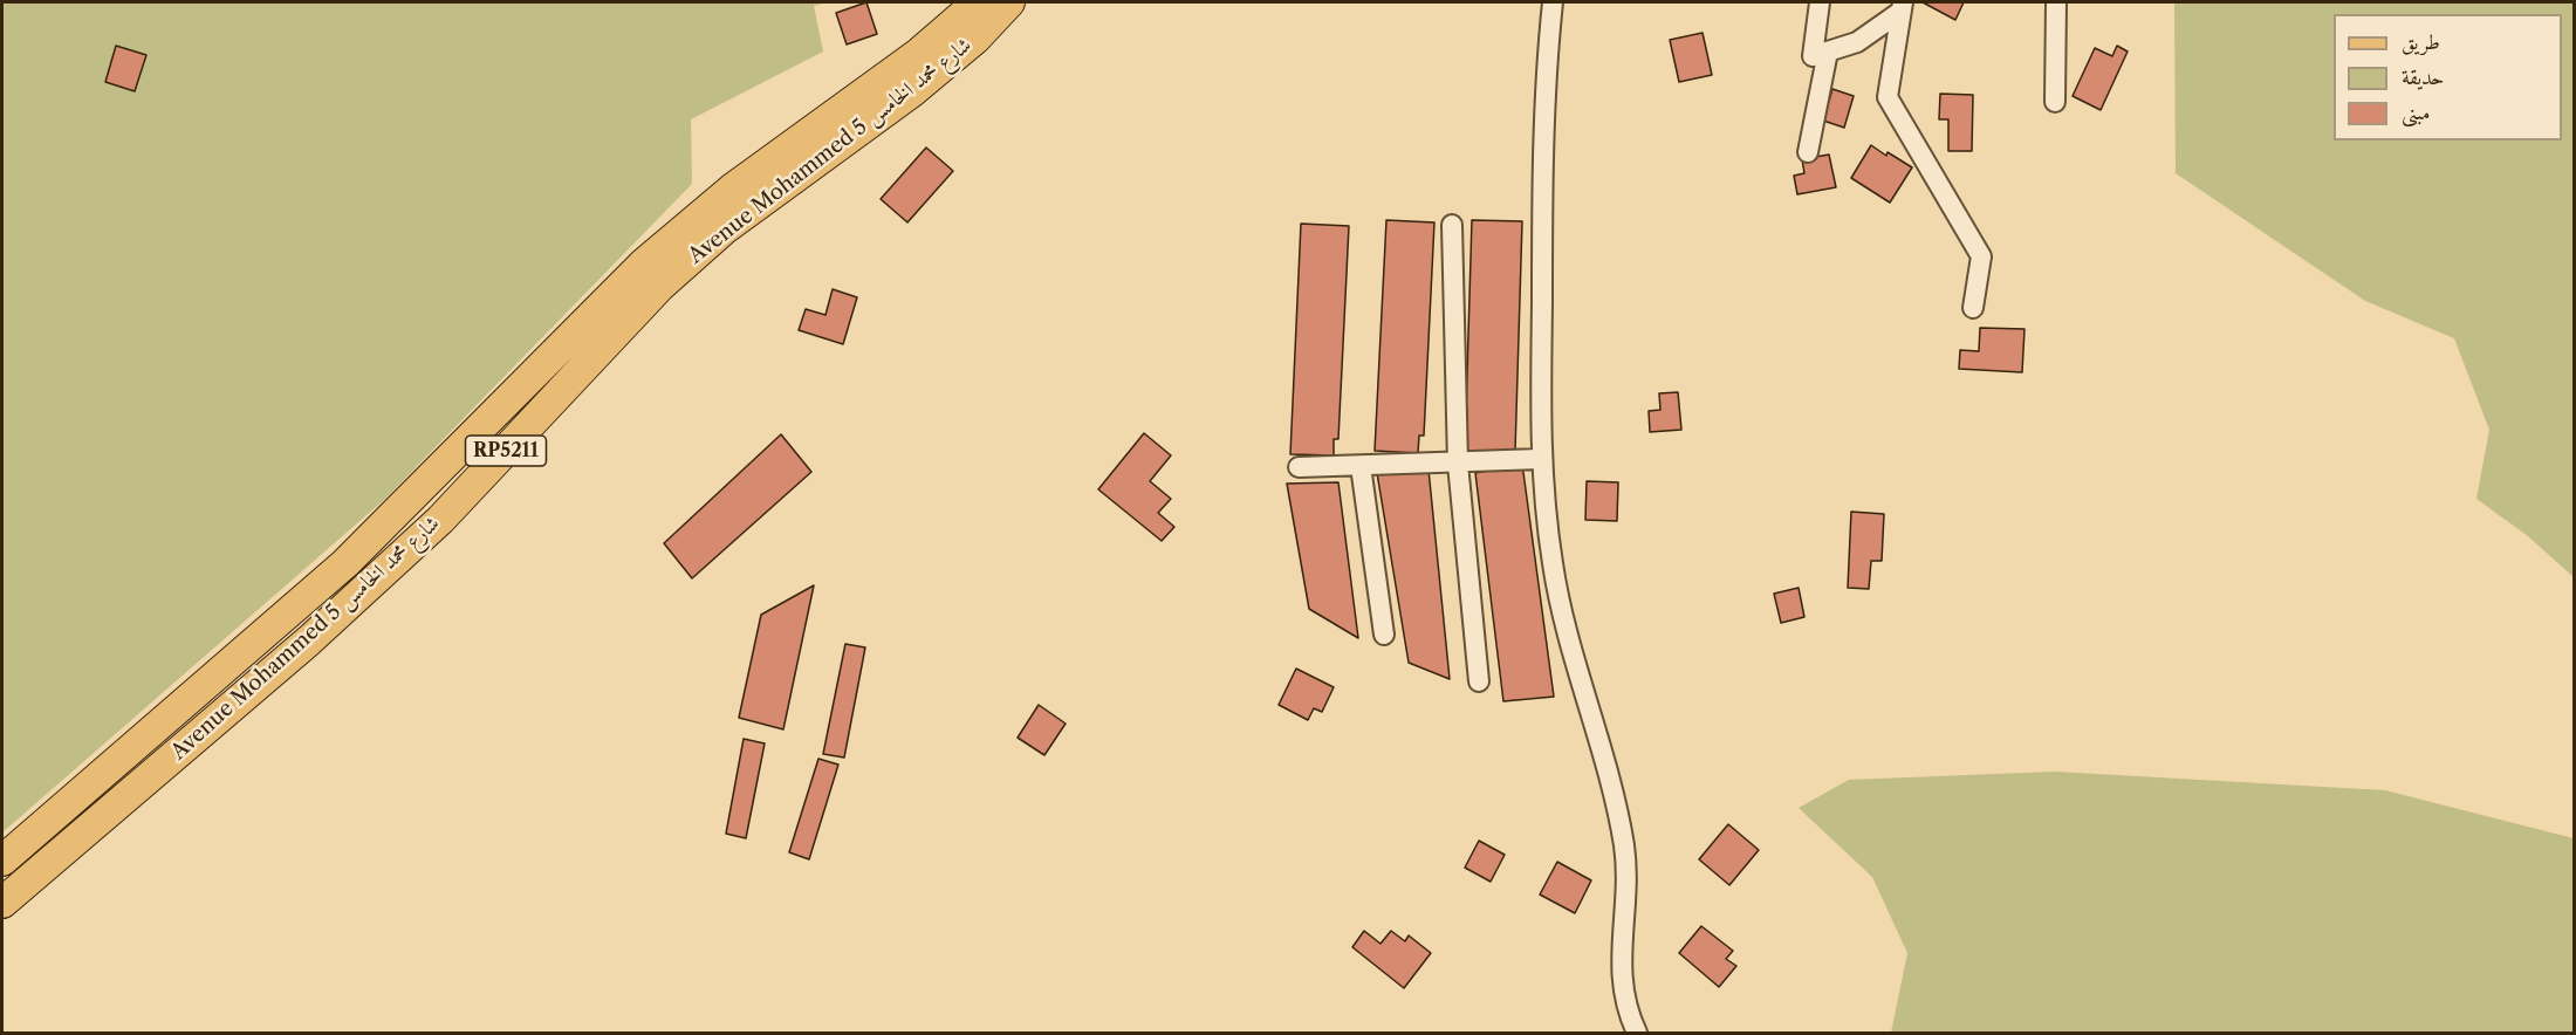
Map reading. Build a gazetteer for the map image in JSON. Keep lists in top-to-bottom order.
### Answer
{
  "streets": {
    "main road": ["Avenue Mohammed 5 شارع محمد الخامس", "RP5211"]
  },
  "legend": ["طريق", "حديقة", "مبنى"]
}
